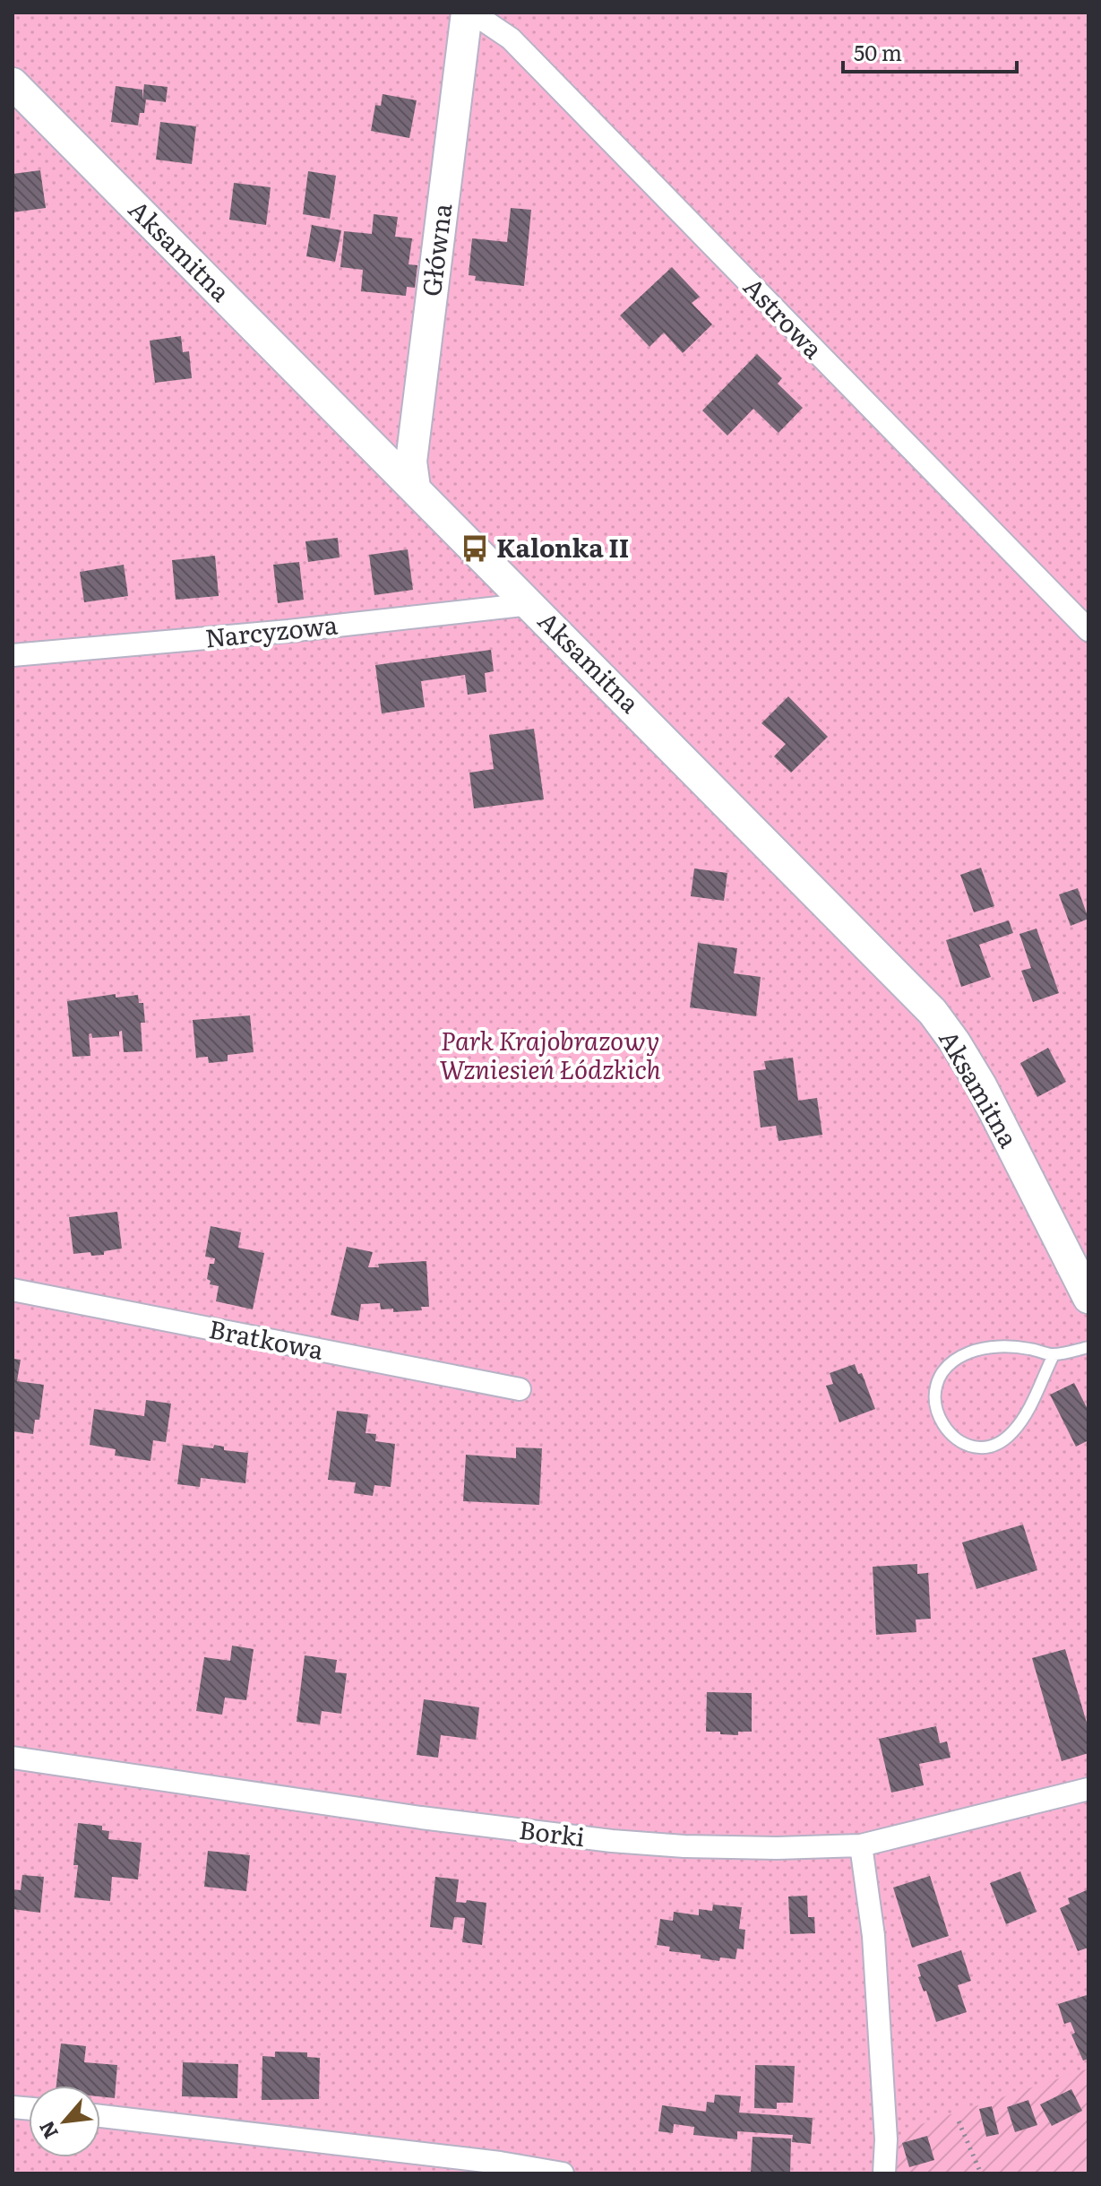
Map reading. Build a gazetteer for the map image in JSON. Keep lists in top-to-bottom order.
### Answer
{
  "streets": {
    "street": [
      "Główna",
      "Aksamitna",
      "Astrowa",
      "Narcyzowa",
      "Bratkowa",
      "Borki"
    ]
  },
  "crossings": [
    ["Główna", "Aksamitna"],
    ["Główna", "Astrowa"],
    ["Aksamitna", "Narcyzowa"]
  ],
  "parks": ["Park Krajobrazowy Wzniesień Łódzkich"],
  "places": {
    "bus stop": ["Kalonka II"]
  },
  "scale_bar": "50 m",
  "north": "bottom left"
}
